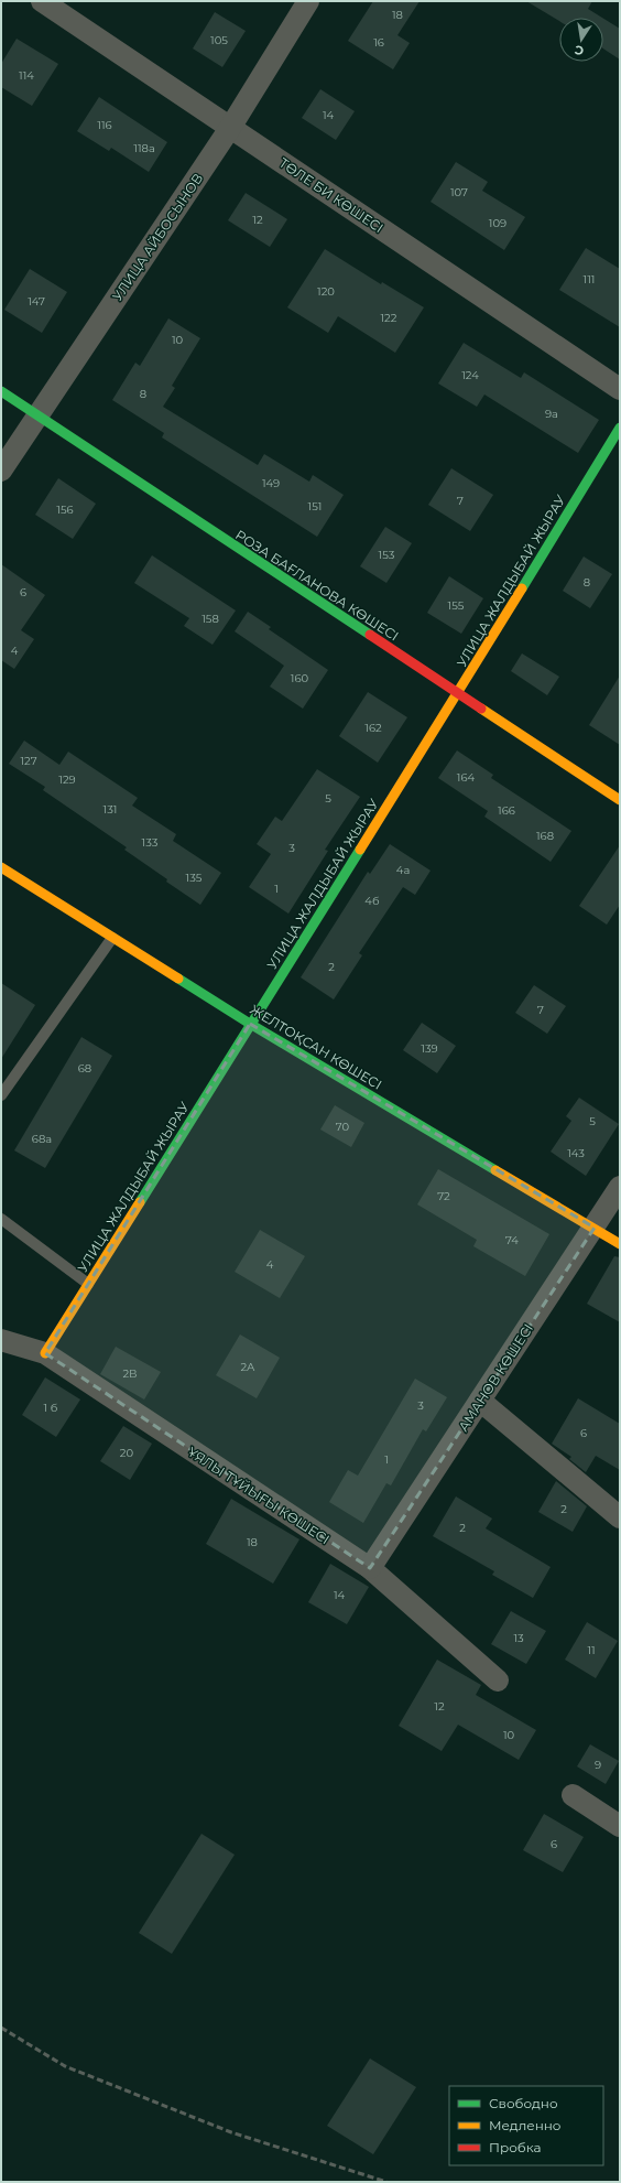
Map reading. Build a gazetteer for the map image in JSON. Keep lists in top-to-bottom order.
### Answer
{
  "streets": {
    "street": [
      "ТӨЛЕ БИ КӨШЕСІ",
      "УЛИЦА АЙБОСЫНОВ",
      "УЛИЦА ЖАЛДЫБАЙ ЖЫРАУ",
      "РОЗА БАҒЛАНОВА КӨШЕСІ",
      "ЖЕЛТОҚСАН КӨШЕСІ",
      "АМАНОВ КӨШЕСІ",
      "ҰЯЛЫ ТҰЙЫҒЫ КӨШЕСІ"
    ]
  },
  "crossings": [
    ["ТӨЛЕ БИ КӨШЕСІ", "УЛИЦА АЙБОСЫНОВ"],
    ["УЛИЦА АЙБОСЫНОВ", "РОЗА БАҒЛАНОВА КӨШЕСІ"],
    ["УЛИЦА ЖАЛДЫБАЙ ЖЫРАУ", "РОЗА БАҒЛАНОВА КӨШЕСІ"],
    ["УЛИЦА ЖАЛДЫБАЙ ЖЫРАУ", "ЖЕЛТОҚСАН КӨШЕСІ"],
    ["УЛИЦА ЖАЛДЫБАЙ ЖЫРАУ", "ҰЯЛЫ ТҰЙЫҒЫ КӨШЕСІ"],
    ["ЖЕЛТОҚСАН КӨШЕСІ", "АМАНОВ КӨШЕСІ"],
    ["АМАНОВ КӨШЕСІ", "ҰЯЛЫ ТҰЙЫҒЫ КӨШЕСІ"]
  ],
  "house_numbers": [
    "18",
    "105",
    "16",
    "114",
    "14",
    "116",
    "118а",
    "107",
    "12",
    "109",
    "111",
    "120",
    "147",
    "122",
    "10",
    "124",
    "8",
    "9а",
    "149",
    "7",
    "151",
    "156",
    "153",
    "8",
    "6",
    "155",
    "158",
    "4",
    "160",
    "162",
    "127",
    "164",
    "129",
    "5",
    "131",
    "166",
    "168",
    "133",
    "3",
    "4а",
    "135",
    "1",
    "4б",
    "2",
    "7",
    "139",
    "68",
    "5",
    "70",
    "68а",
    "143",
    "72",
    "74",
    "4",
    "2А",
    "2В",
    "3",
    "1 б",
    "6",
    "20",
    "1",
    "2",
    "2",
    "18",
    "14",
    "13",
    "11",
    "12",
    "10",
    "9",
    "6"
  ],
  "legend": ["Свободно", "Медленно", "Пробка"],
  "north": "bottom"
}
